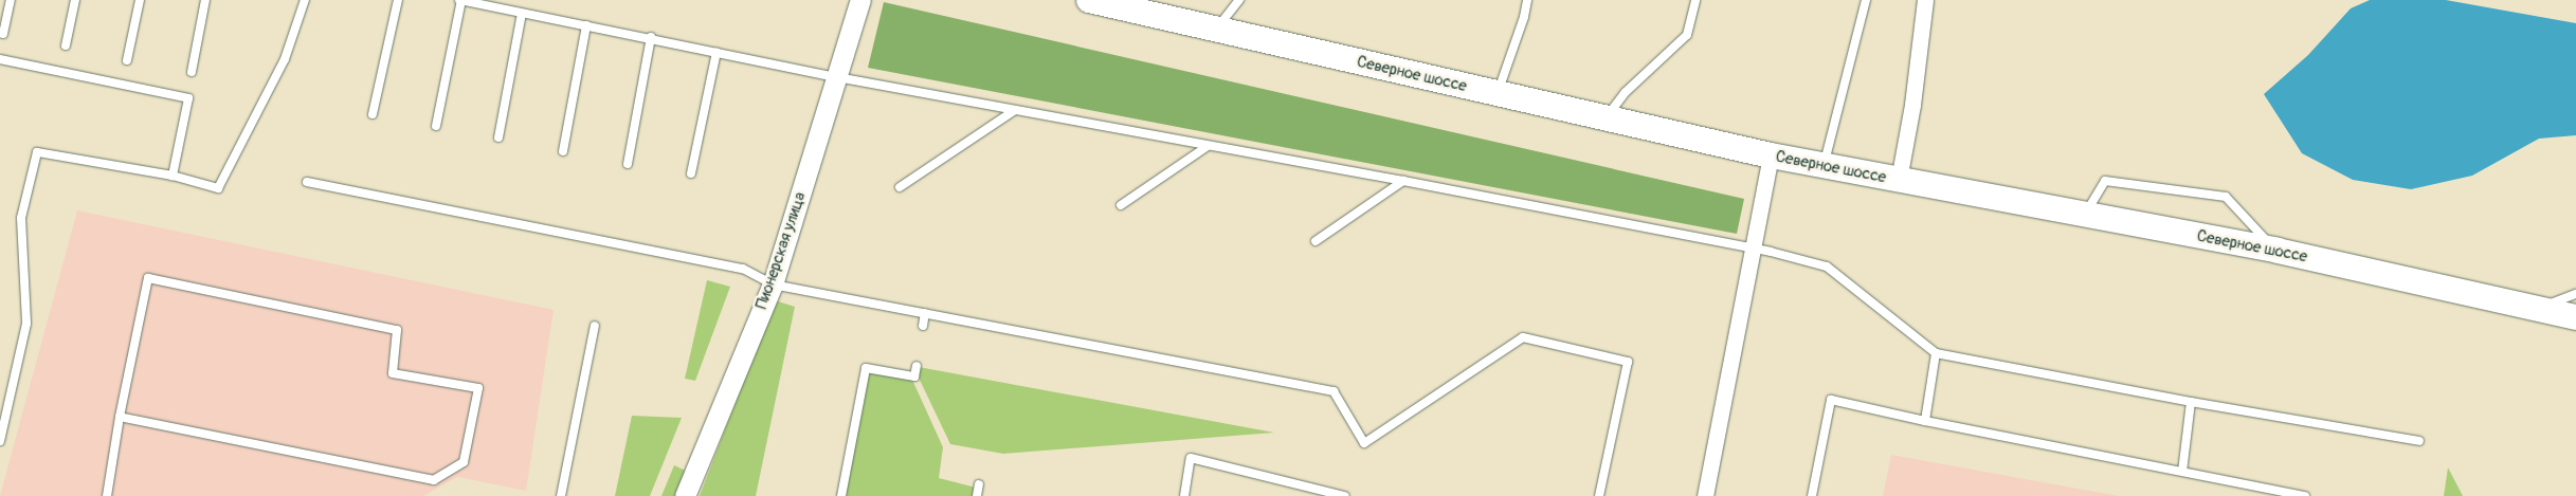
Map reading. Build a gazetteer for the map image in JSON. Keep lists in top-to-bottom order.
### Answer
{
  "streets": {
    "main road": ["Северное шоссе"],
    "street": ["Пионерская улица"]
  }
}
